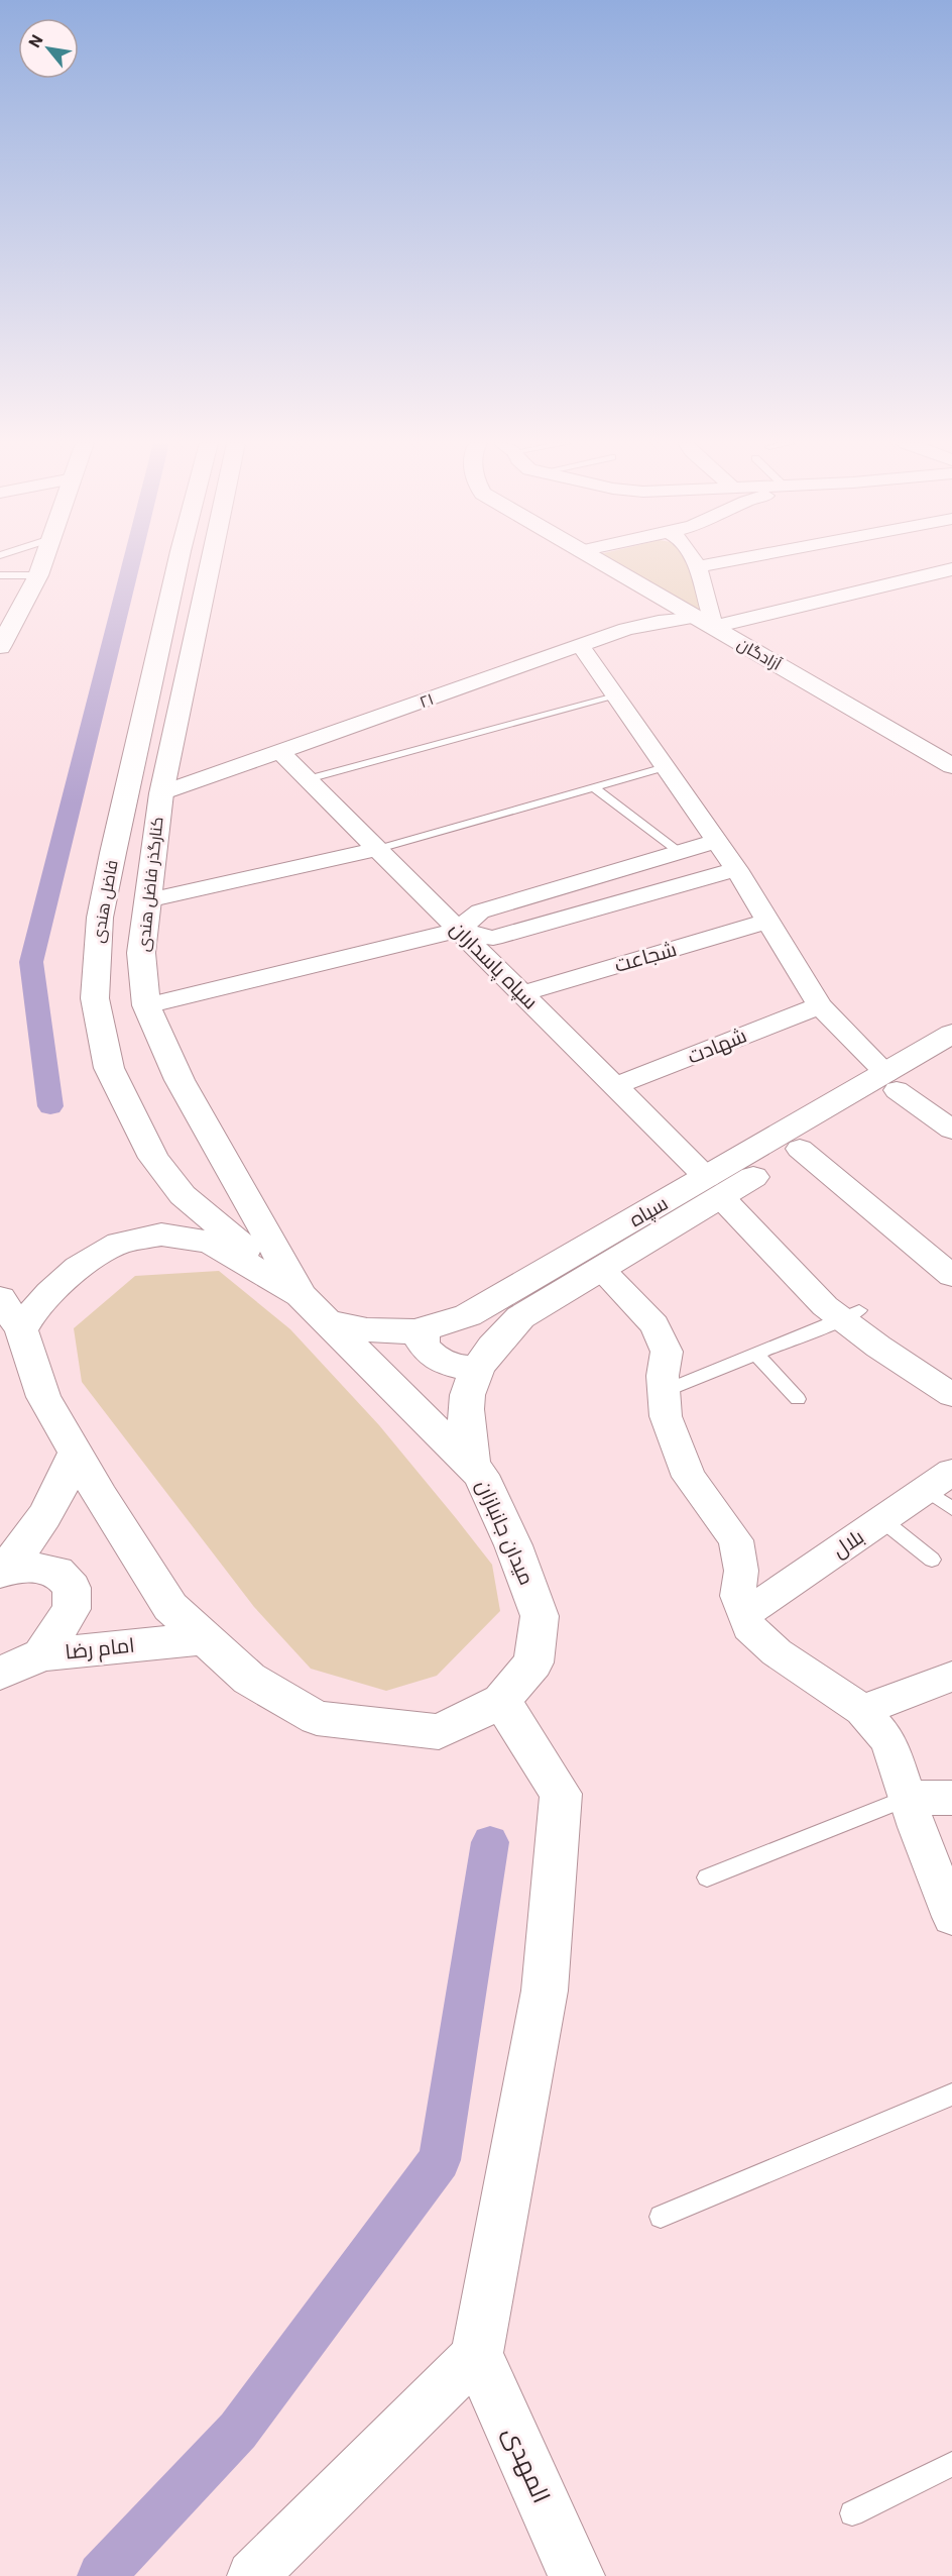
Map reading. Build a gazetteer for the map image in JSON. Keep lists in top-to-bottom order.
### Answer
{
  "streets": {
    "main road": [
      "آزادگان",
      "کنارگذر فاضل هندی",
      "فاضل هندی",
      "سپاه",
      "میدان جانبازان",
      "امام رضا",
      "المهدی"
    ],
    "street": [
      "۲۱",
      "شجاعت",
      "سپاه پاسداران",
      "شهادت",
      "بلال"
    ]
  },
  "crossings": [
    ["آزادگان", "۲۱"],
    ["۲۱", "کنارگذر فاضل هندی"],
    ["۲۱", "سپاه پاسداران"],
    ["کنارگذر فاضل هندی", "فاضل هندی"],
    ["کنارگذر فاضل هندی", "میدان جانبازان"],
    ["فاضل هندی", "میدان جانبازان"],
    ["شجاعت", "سپاه پاسداران"],
    ["سپاه پاسداران", "شهادت"],
    ["سپاه پاسداران", "سپاه"],
    ["سپاه", "میدان جانبازان"],
    ["میدان جانبازان", "امام رضا"]
  ],
  "north": "top left"
}
